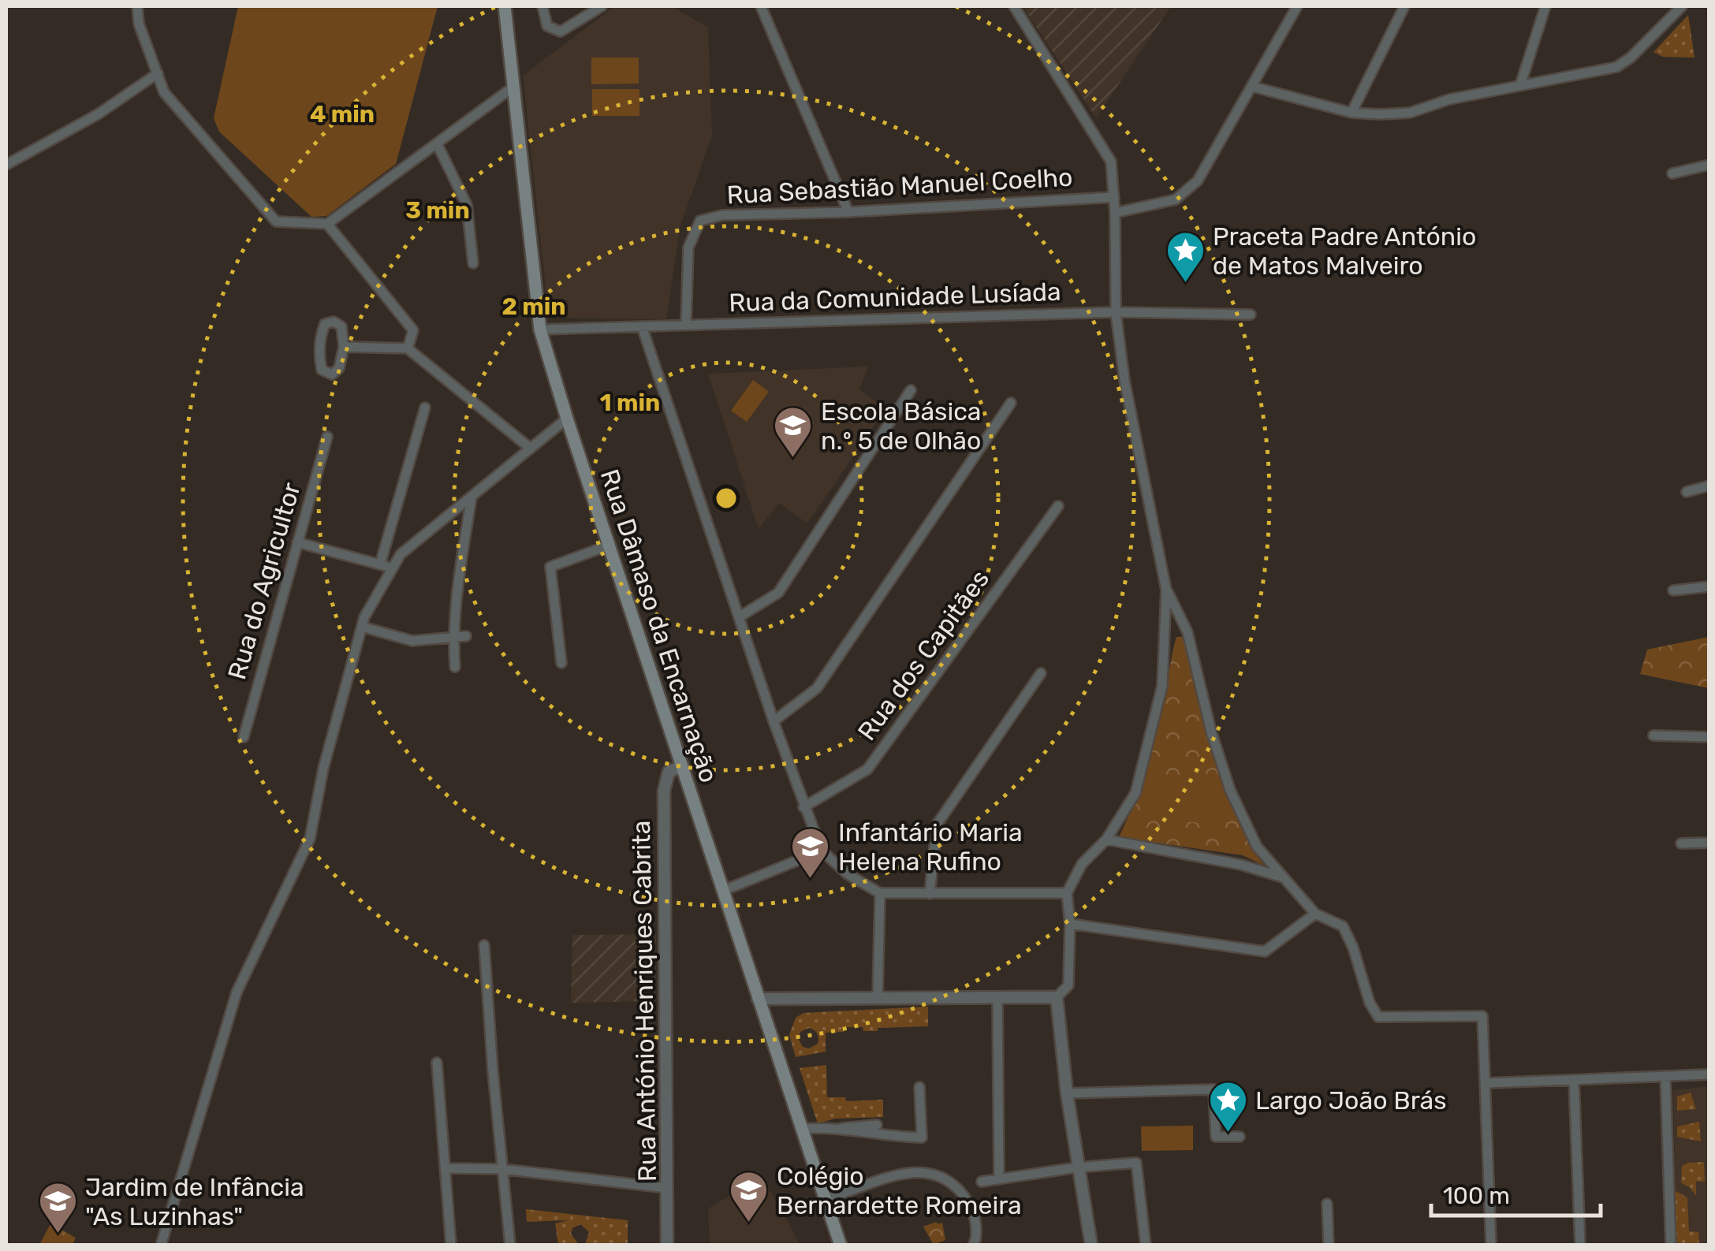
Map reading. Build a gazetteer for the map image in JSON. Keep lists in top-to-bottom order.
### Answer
{
  "streets": {
    "main road": ["Rua Dâmaso da Encarnação"],
    "street": [
      "Rua Sebastião Manuel Coelho",
      "Rua da Comunidade Lusíada",
      "Rua do Agricultor",
      "Rua dos Capitães",
      "Rua António Henriques Cabrita"
    ]
  },
  "crossings": [
    ["Rua Sebastião Manuel Coelho", "Rua da Comunidade Lusíada"],
    ["Rua da Comunidade Lusíada", "Rua Dâmaso da Encarnação"],
    ["Rua Dâmaso da Encarnação", "Rua António Henriques Cabrita"]
  ],
  "places": {
    "place": ["Praceta Padre António de Matos Malveiro", "Largo João Brás"],
    "school or university": [
      "Escola Básica n.º 5 de Olhão",
      "Infantário Maria Helena Rufino",
      "Colégio Bernardette Romeira",
      "Jardim de Infância \"As Luzinhas\""
    ]
  },
  "scale_bar": "100 m",
  "rings": [
    "4 min",
    "3 min",
    "2 min",
    "1 min"
  ]
}
